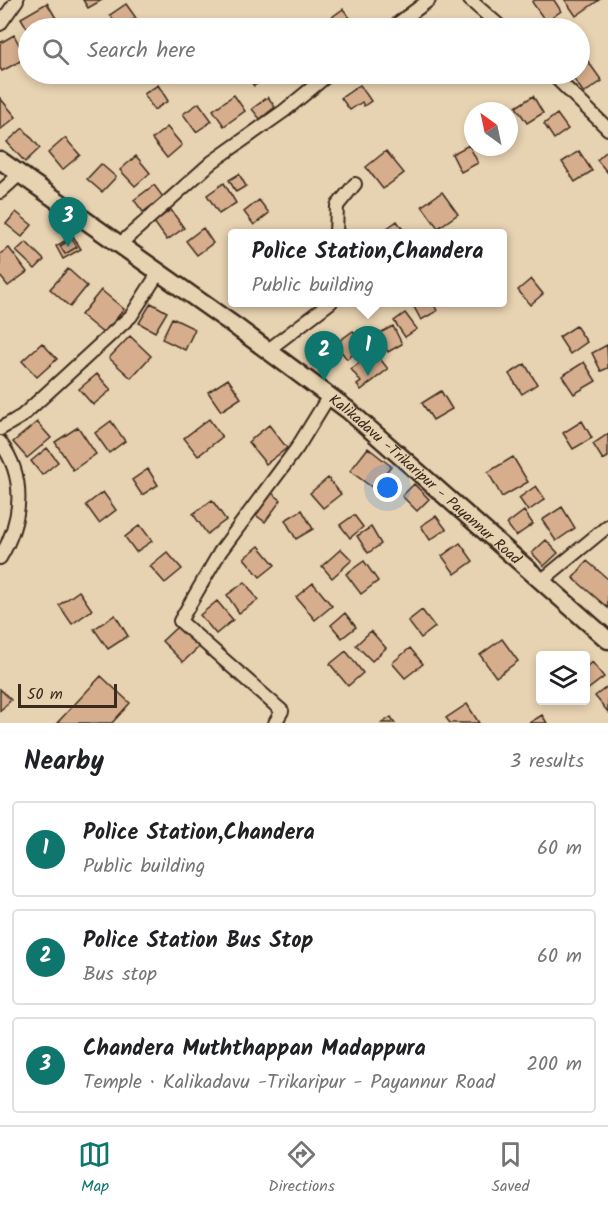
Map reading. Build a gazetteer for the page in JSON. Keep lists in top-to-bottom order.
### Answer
{
  "streets": {
    "main road": ["Kalikadavu -Trikaripur - Payannur Road"]
  },
  "scale_bar": "50 m",
  "north": "top left",
  "page": {
    "search": "Search here",
    "pins": ["3", "1", "2"],
    "popup": ["Police Station,Chandera", "Public building"],
    "scale": "50 m",
    "heading": ["Nearby", "3 results"],
    "list": [
      {
        "mark": "1",
        "name": "Police Station,Chandera",
        "note": "Public building",
        "value": "60 m"
      },
      {
        "mark": "2",
        "name": "Police Station Bus Stop",
        "note": "Bus stop",
        "value": "60 m"
      },
      {
        "mark": "3",
        "name": "Chandera Muththappan Madappura",
        "note": "Temple · Kalikadavu -Trikaripur - Payannur Road",
        "value": "200 m"
      }
    ],
    "nav": ["Map", "Directions", "Saved"]
  }
}
